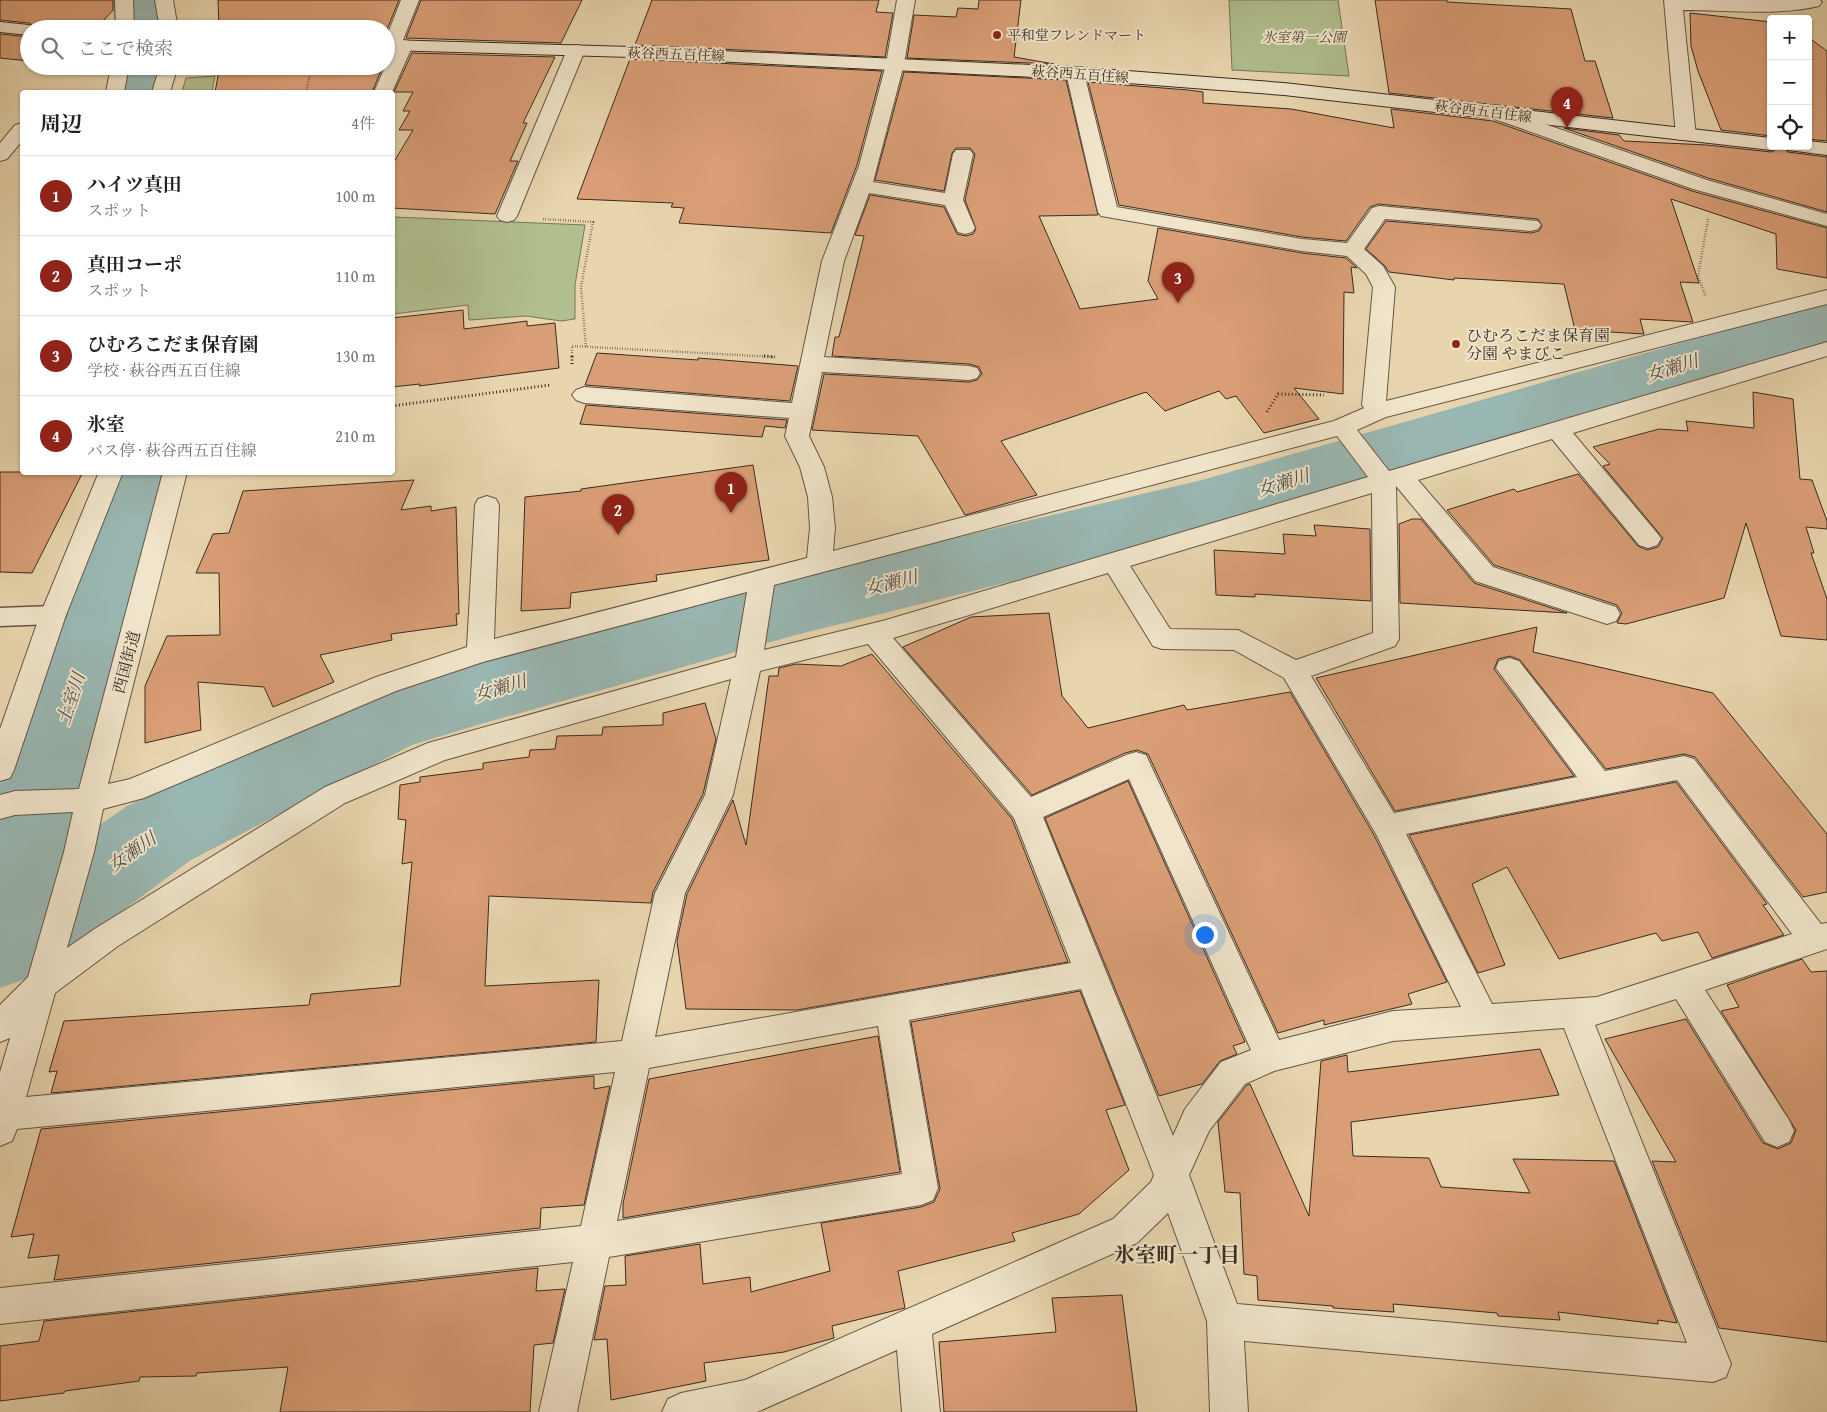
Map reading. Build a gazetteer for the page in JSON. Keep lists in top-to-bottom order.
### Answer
{
  "streets": {
    "street": ["萩谷西五百住線", "西国街道"]
  },
  "districts": ["氷室町一丁目"],
  "water": ["女瀬川", "土室川"],
  "parks": ["氷室第一公園"],
  "places": ["平和堂フレンドマート", "ひむろこだま保育園 分園 やまびこ"],
  "page": {
    "map_buttons": ["+", "−"],
    "search": "ここで検索",
    "pins": [
      "4",
      "3",
      "1",
      "2"
    ],
    "heading": ["周辺", "4件"],
    "list": [
      {
        "mark": "1",
        "name": "ハイツ真田",
        "note": "スポット",
        "value": "100 m"
      },
      {
        "mark": "2",
        "name": "真田コーポ",
        "note": "スポット",
        "value": "110 m"
      },
      {
        "mark": "3",
        "name": "ひむろこだま保育園",
        "note": "学校 · 萩谷西五百住線",
        "value": "130 m"
      },
      {
        "mark": "4",
        "name": "氷室",
        "note": "バス停 · 萩谷西五百住線",
        "value": "210 m"
      }
    ]
  }
}
